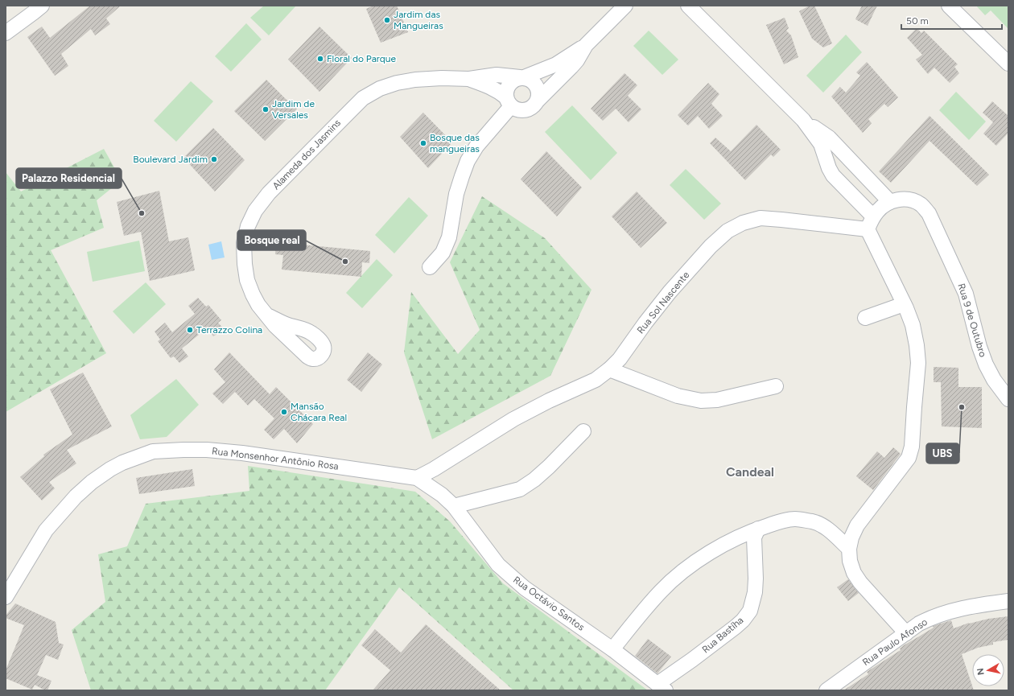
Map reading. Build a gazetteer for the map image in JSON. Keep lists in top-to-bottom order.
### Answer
{
  "streets": {
    "street": [
      "Alameda dos Jasmins",
      "Rua Sol Nascente",
      "Rua 9 de Outubro",
      "Rua Monsenhor Antônio Rosa",
      "Rua Octávio Santos",
      "Rua Bastíha",
      "Rua Paulo Afonso"
    ]
  },
  "crossings": [
    ["Rua Sol Nascente", "Rua Monsenhor Antônio Rosa"],
    ["Rua Sol Nascente", "Rua Octávio Santos"],
    ["Rua Monsenhor Antônio Rosa", "Rua Octávio Santos"],
    ["Rua Octávio Santos", "Rua Bastíha"]
  ],
  "districts": ["Candeal"],
  "places": [
    "Jardim das Mangueiras",
    "Floral do Parque",
    "Jardim de Versales",
    "Bosque das mangueiras",
    "Boulevard Jardim",
    "Palazzo Residencial",
    "Bosque real",
    "Terrazzo Colina",
    "UBS",
    "Mansão Chácara Real"
  ],
  "scale_bar": "50 m",
  "north": "left"
}
